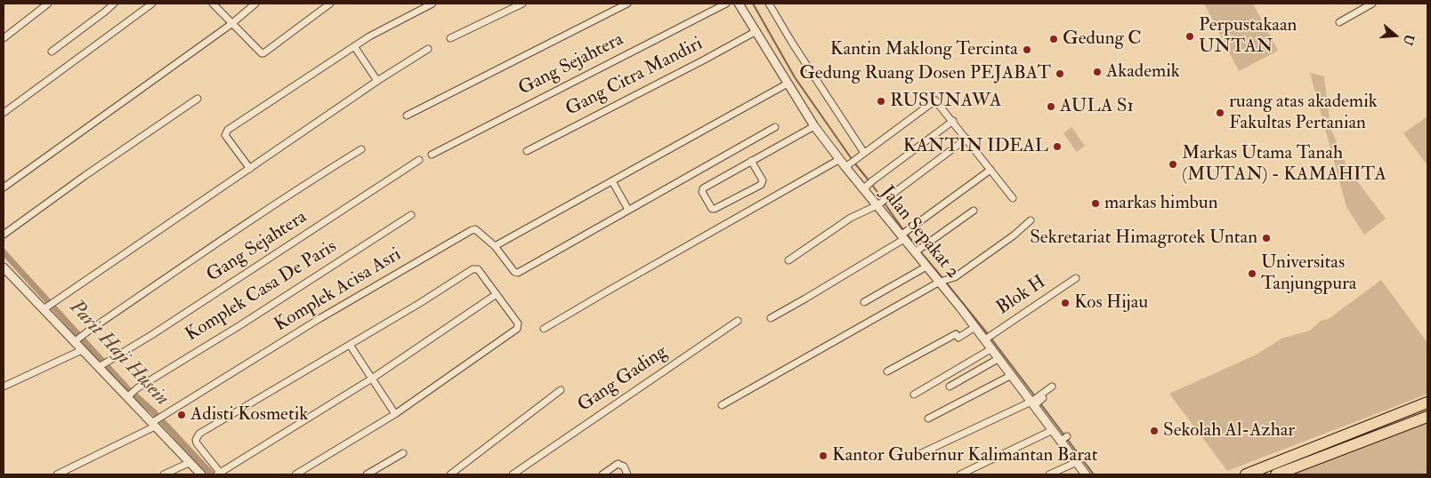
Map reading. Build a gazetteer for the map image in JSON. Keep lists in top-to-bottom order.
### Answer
{
  "streets": {
    "street": [
      "Gang Sejahtera",
      "Gang Citra Mandiri",
      "Jalan Sepakat 2",
      "Komplek Acisa Asri",
      "Komplek Casa De Paris",
      "Blok H",
      "Gang Gading"
    ]
  },
  "crossings": [
    ["Gang Citra Mandiri", "Jalan Sepakat 2"],
    ["Jalan Sepakat 2", "Blok H"]
  ],
  "water": ["Parit Haji Husein"],
  "places": [
    "Perpustakaan UNTAN",
    "Gedung C",
    "Kantin Maklong Tercinta",
    "Akademik",
    "Gedung Ruang Dosen PEJABAT",
    "RUSUNAWA",
    "AULA S1",
    "ruang atas akademik Fakultas Pertanian",
    "KANTIN IDEAL",
    "Markas Utama Tanah (MUTAN) - KAMAHITA",
    "markas himbun",
    "Sekretariat Himagrotek Untan",
    "Universitas Tanjungpura",
    "Kos Hijau",
    "Adisti Kosmetik",
    "Sekolah Al-Azhar",
    "Kantor Gubernur Kalimantan Barat"
  ],
  "north": "right"
}
